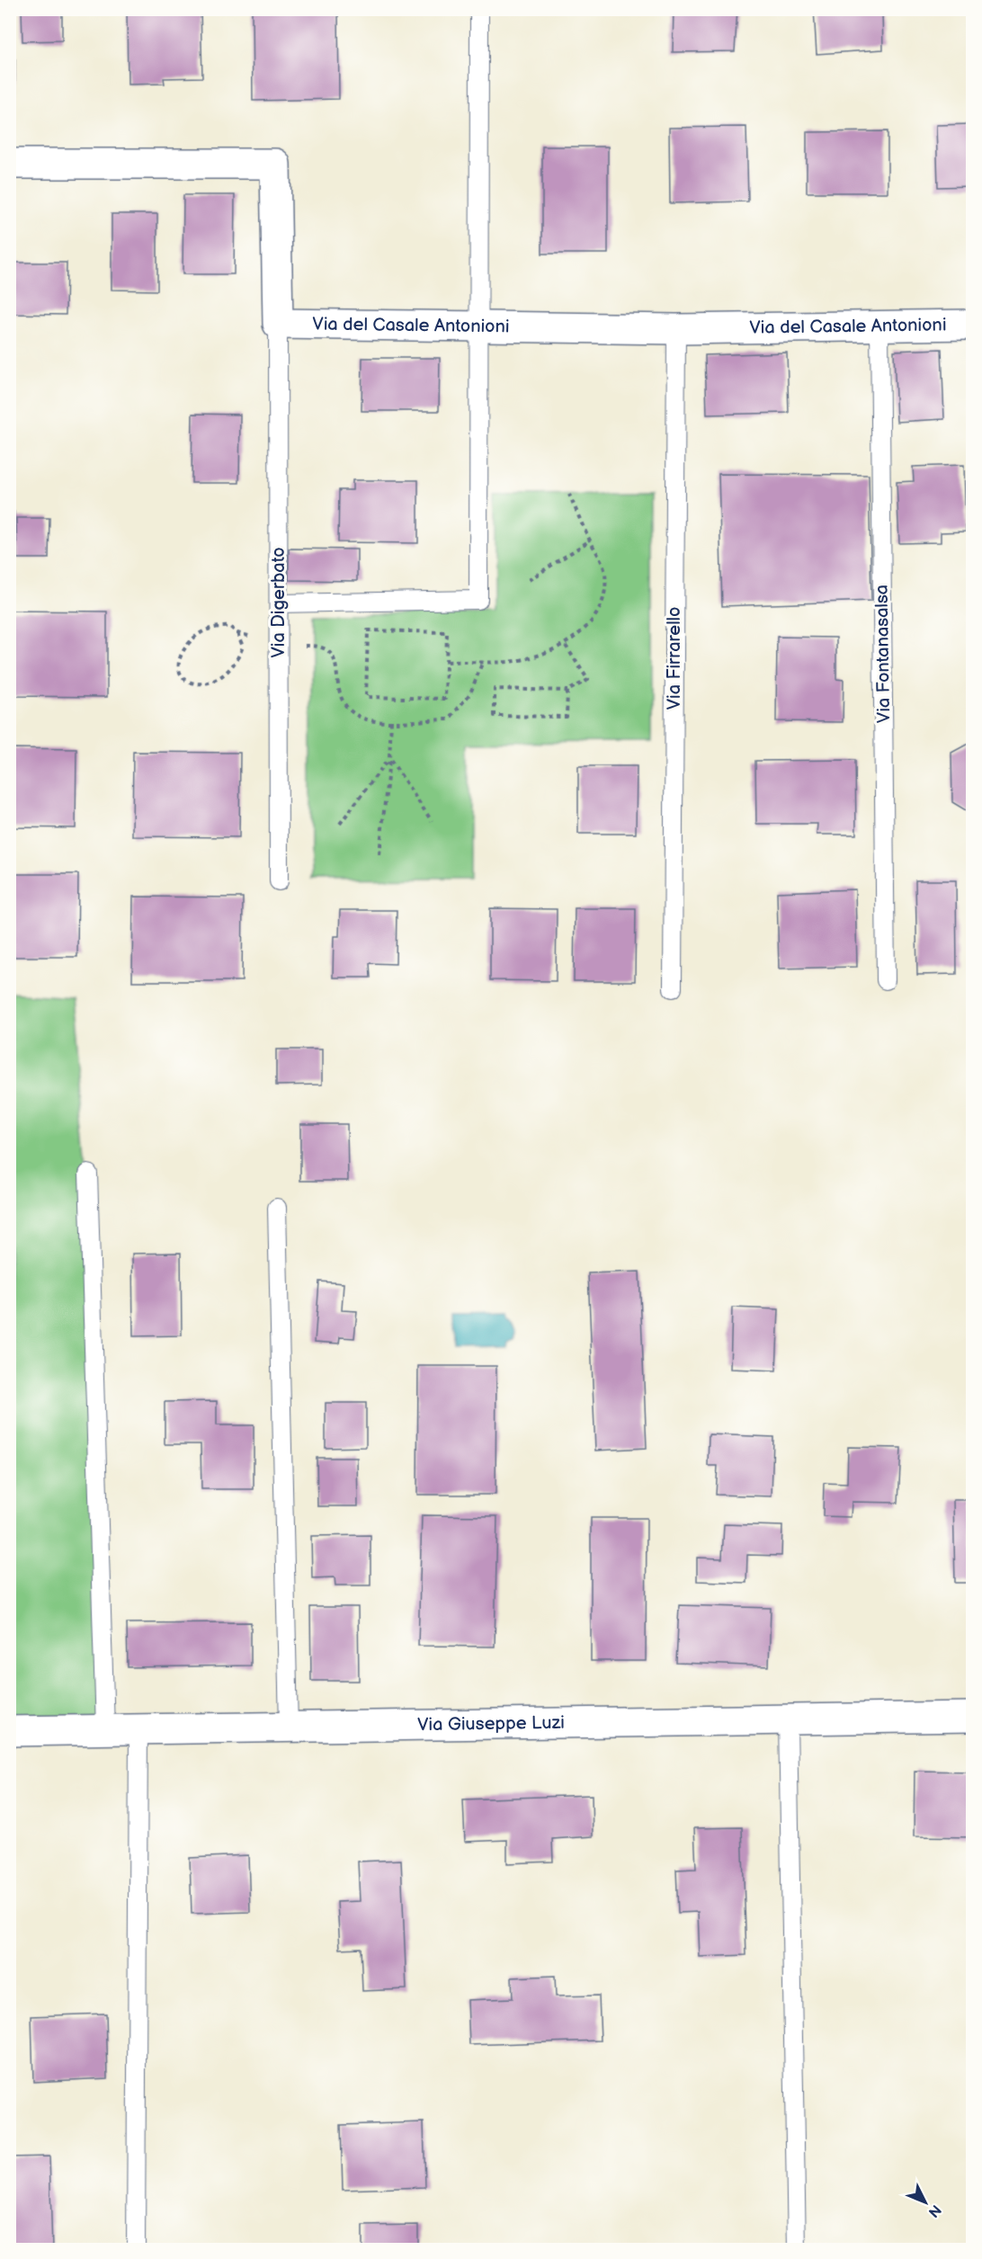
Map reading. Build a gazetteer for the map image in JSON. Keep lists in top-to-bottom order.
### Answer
{
  "streets": {
    "street": ["Via del Casale Antonioni", "Via Giuseppe Luzi"],
    "lane": ["Via Digerbato", "Via Fontanasalsa", "Via Firrarello"]
  },
  "crossings": [
    ["Via del Casale Antonioni", "Via Digerbato"],
    ["Via del Casale Antonioni", "Via Fontanasalsa"],
    ["Via del Casale Antonioni", "Via Firrarello"]
  ],
  "north": "bottom right"
}
